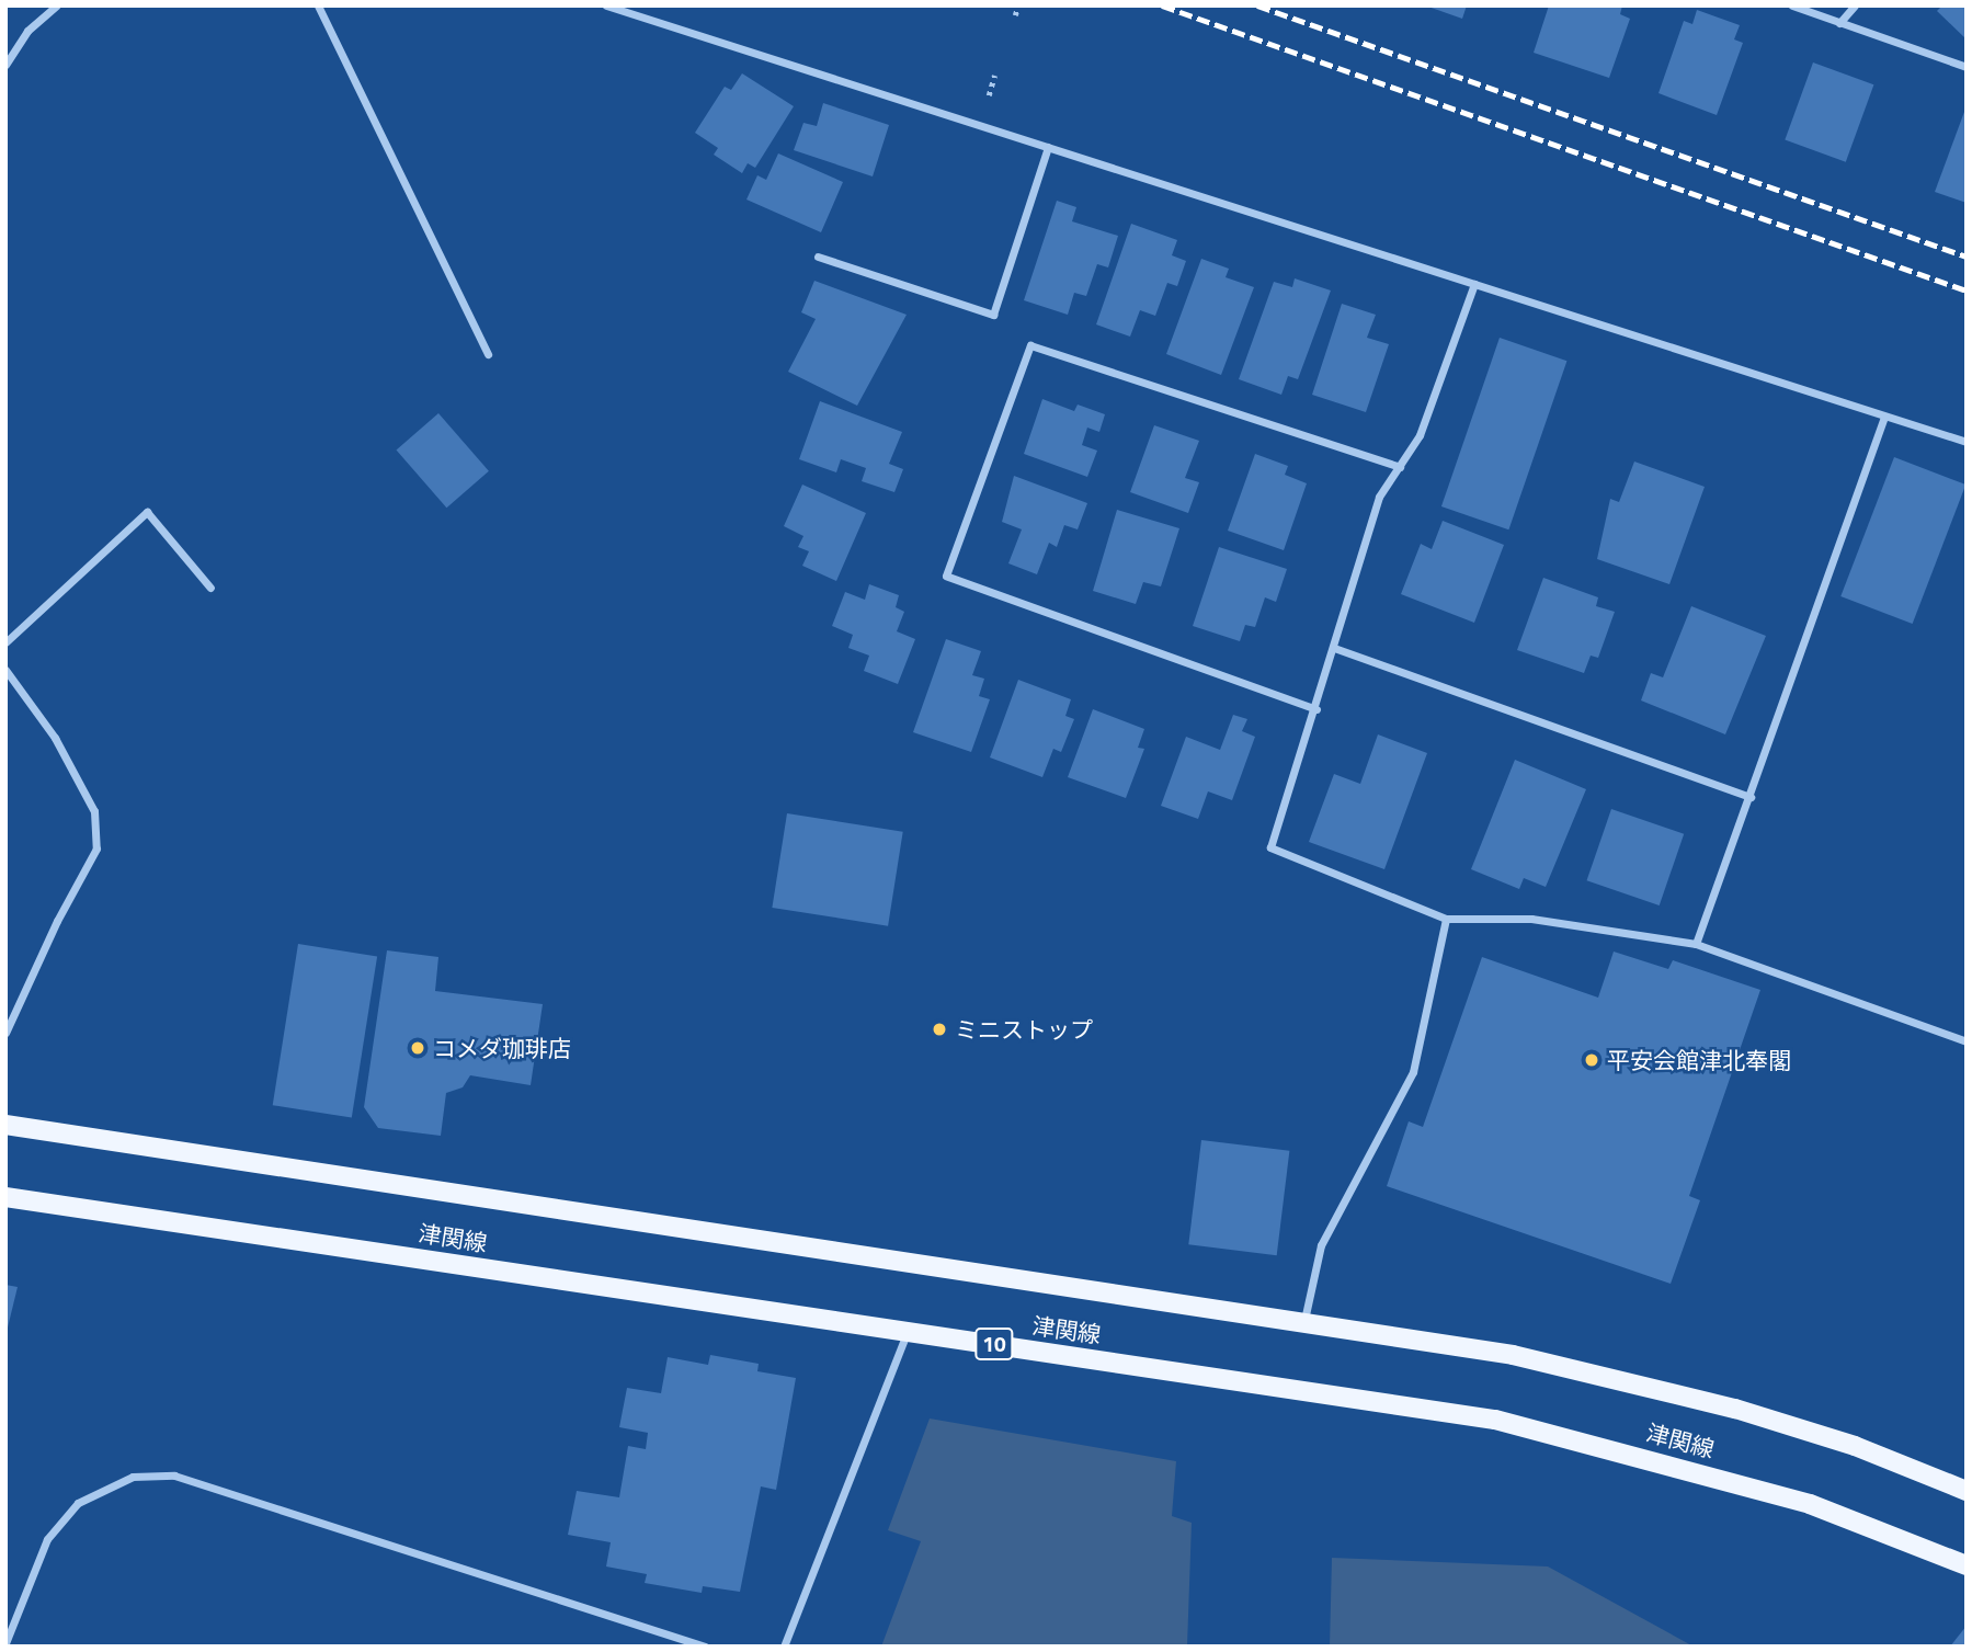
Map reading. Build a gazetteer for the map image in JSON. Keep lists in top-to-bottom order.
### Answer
{
  "streets": {
    "main road": ["津関線", "10"]
  },
  "places": ["ミニストップ", "コメダ珈琲店", "平安会館津北奉閣"]
}
